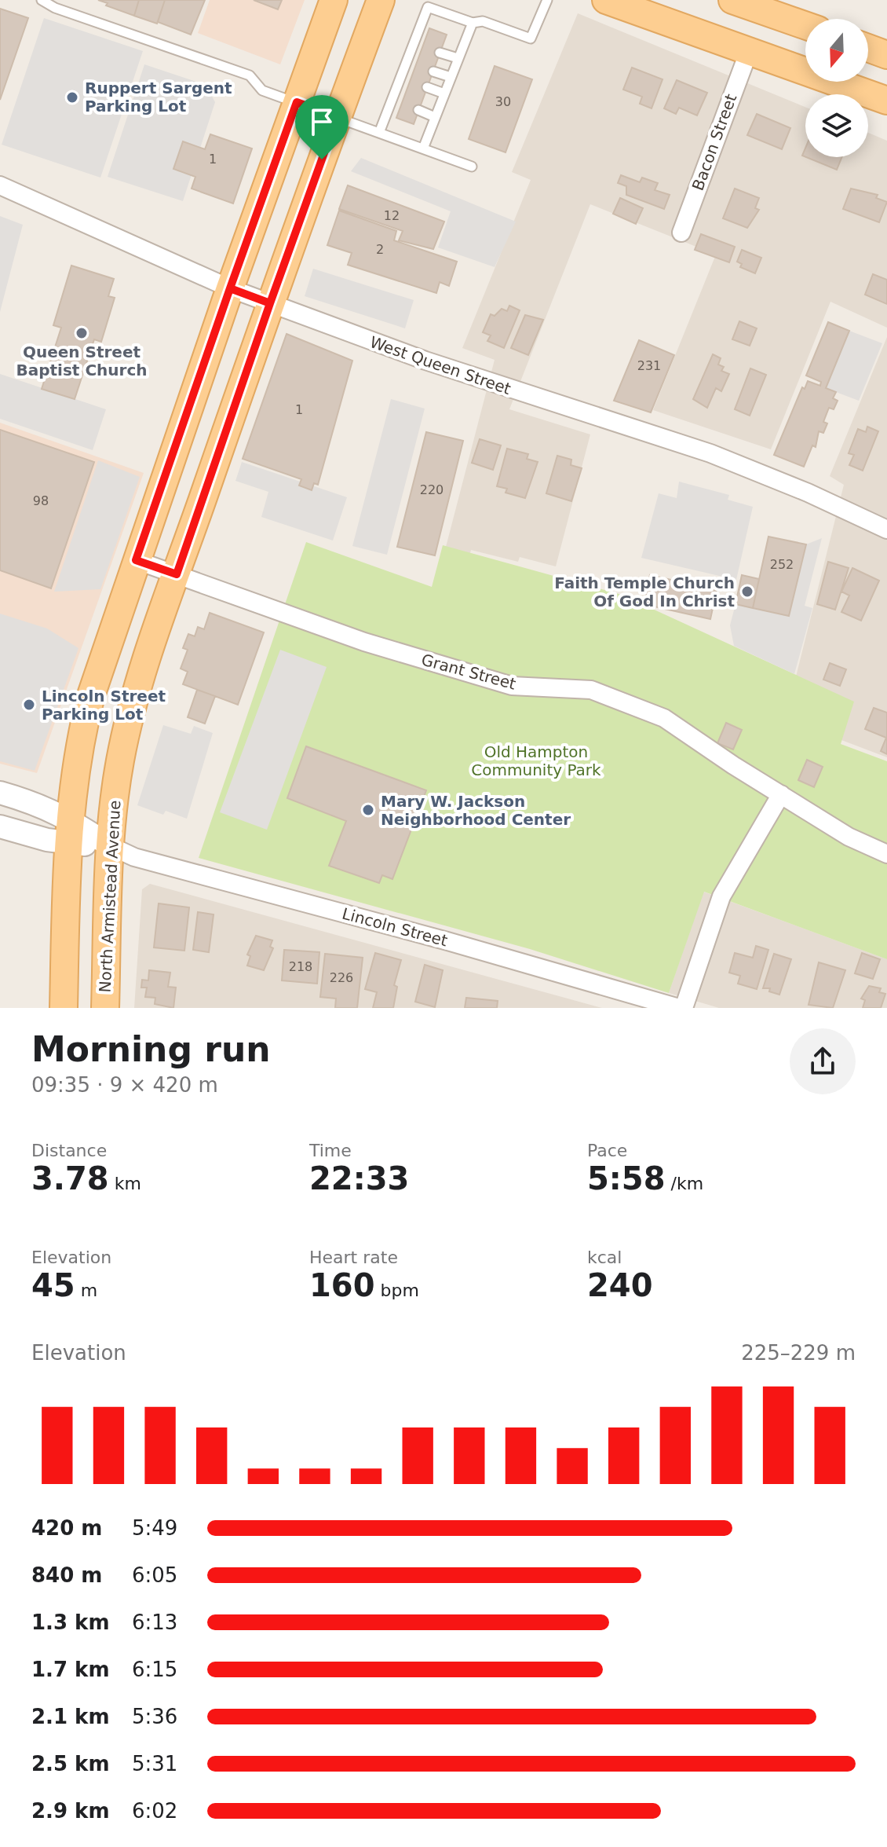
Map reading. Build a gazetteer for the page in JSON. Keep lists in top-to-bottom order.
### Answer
{
  "streets": {
    "main road": ["North Armistead Avenue"],
    "street": [
      "Bacon Street",
      "West Queen Street",
      "Grant Street",
      "Lincoln Street"
    ]
  },
  "crossings": [
    ["West Queen Street", "North Armistead Avenue"],
    ["Grant Street", "North Armistead Avenue"],
    ["North Armistead Avenue", "Lincoln Street"]
  ],
  "parks": ["Old Hampton Community Park"],
  "places": [
    "Ruppert Sargent Parking Lot",
    "Queen Street Baptist Church",
    "Faith Temple Church Of God In Christ",
    "Lincoln Street Parking Lot",
    "Mary W. Jackson Neighborhood Center"
  ],
  "house_numbers": [
    "30",
    "1",
    "12",
    "2",
    "231",
    "1",
    "220",
    "98",
    "252",
    "218",
    "226"
  ],
  "north": "bottom",
  "page": {
    "heading": ["Morning run", "09:35 · 9 × 420 m"],
    "stats": [
      ["Distance", "3.78 km"],
      ["Time", "22:33"],
      ["Pace", "5:58 /km"],
      ["Elevation", "45 m"],
      ["Heart rate", "160 bpm"],
      ["kcal", "240"]
    ],
    "chart": ["Elevation", "225–229 m"],
    "list": [
      {
        "name": "420 m",
        "note": "5:49"
      },
      {
        "name": "840 m",
        "note": "6:05"
      },
      {
        "name": "1.3 km",
        "note": "6:13"
      },
      {
        "name": "1.7 km",
        "note": "6:15"
      },
      {
        "name": "2.1 km",
        "note": "5:36"
      },
      {
        "name": "2.5 km",
        "note": "5:31"
      },
      {
        "name": "2.9 km",
        "note": "6:02"
      }
    ]
  }
}
